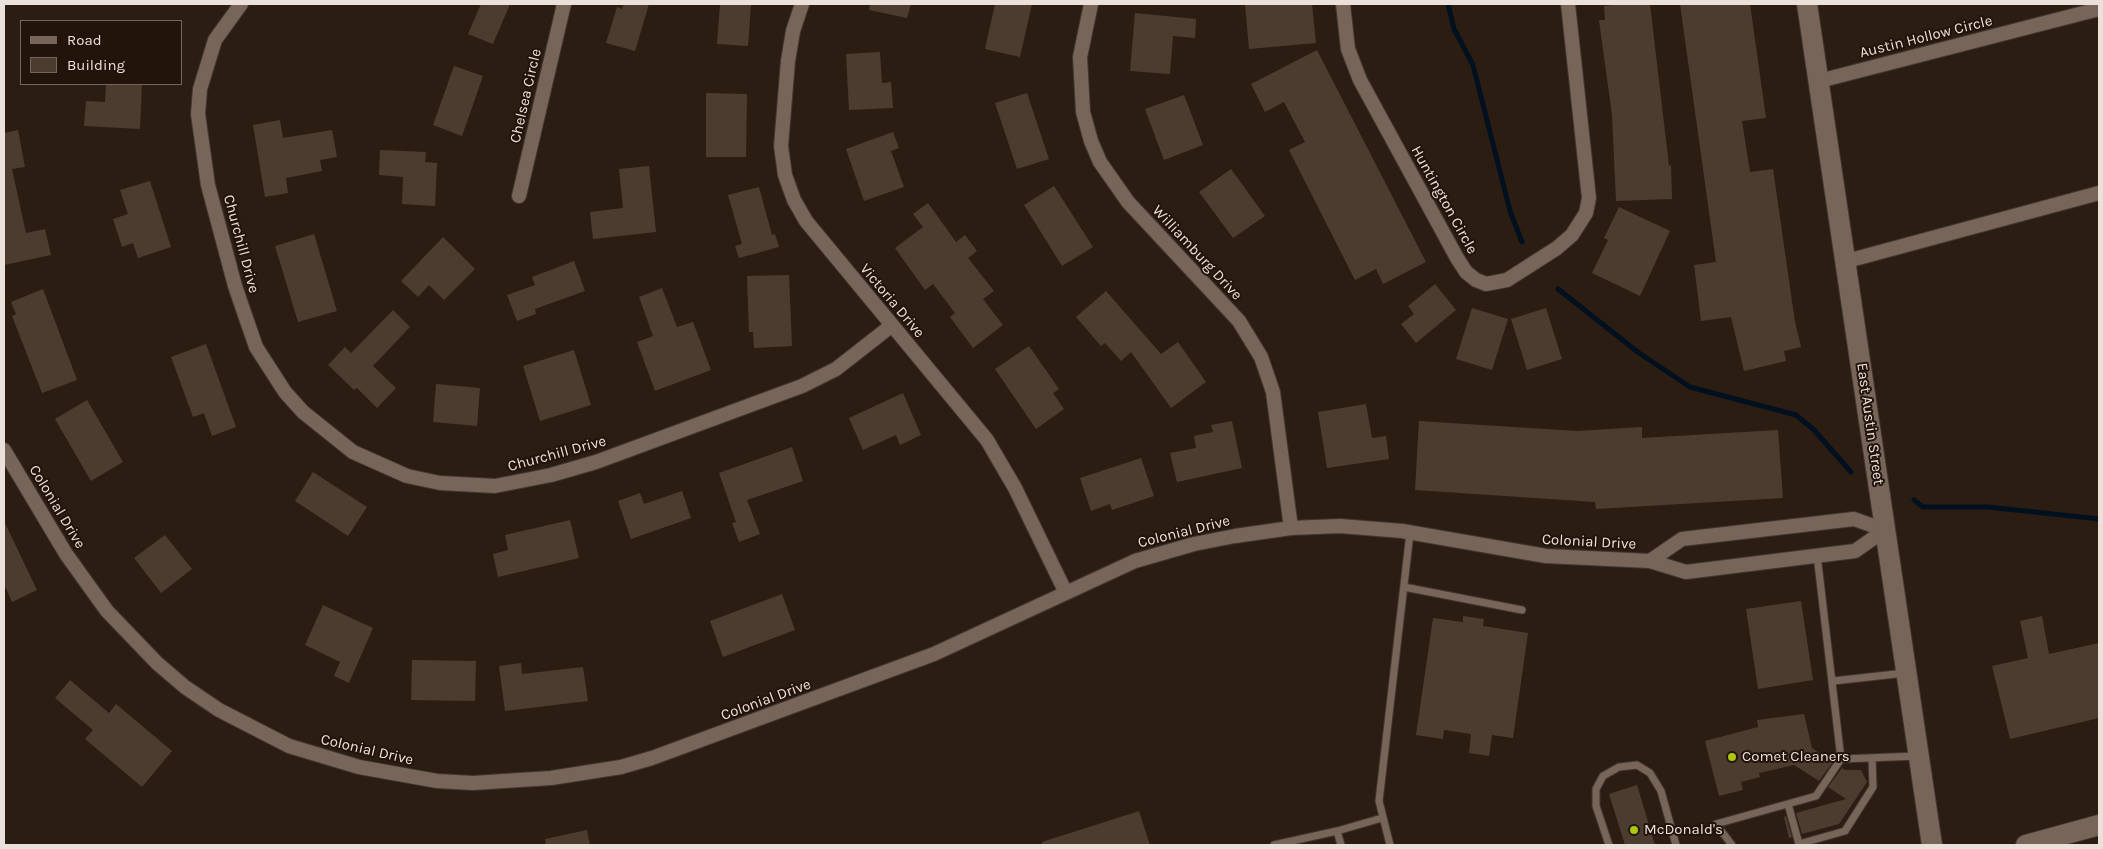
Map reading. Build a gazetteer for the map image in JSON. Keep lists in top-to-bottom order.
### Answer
{
  "streets": {
    "main road": ["East Austin Street"],
    "street": [
      "Austin Hollow Circle",
      "Chelsea Circle",
      "Huntington Circle",
      "Churchill Drive",
      "Williamburg Drive",
      "Victoria Drive",
      "Colonial Drive"
    ]
  },
  "crossings": [
    ["Austin Hollow Circle", "East Austin Street"],
    ["Churchill Drive", "Victoria Drive"],
    ["Williamburg Drive", "Colonial Drive"],
    ["Victoria Drive", "Colonial Drive"],
    ["East Austin Street", "Colonial Drive"]
  ],
  "places": ["Comet Cleaners", "McDonald's"],
  "legend": ["Road", "Building"]
}
